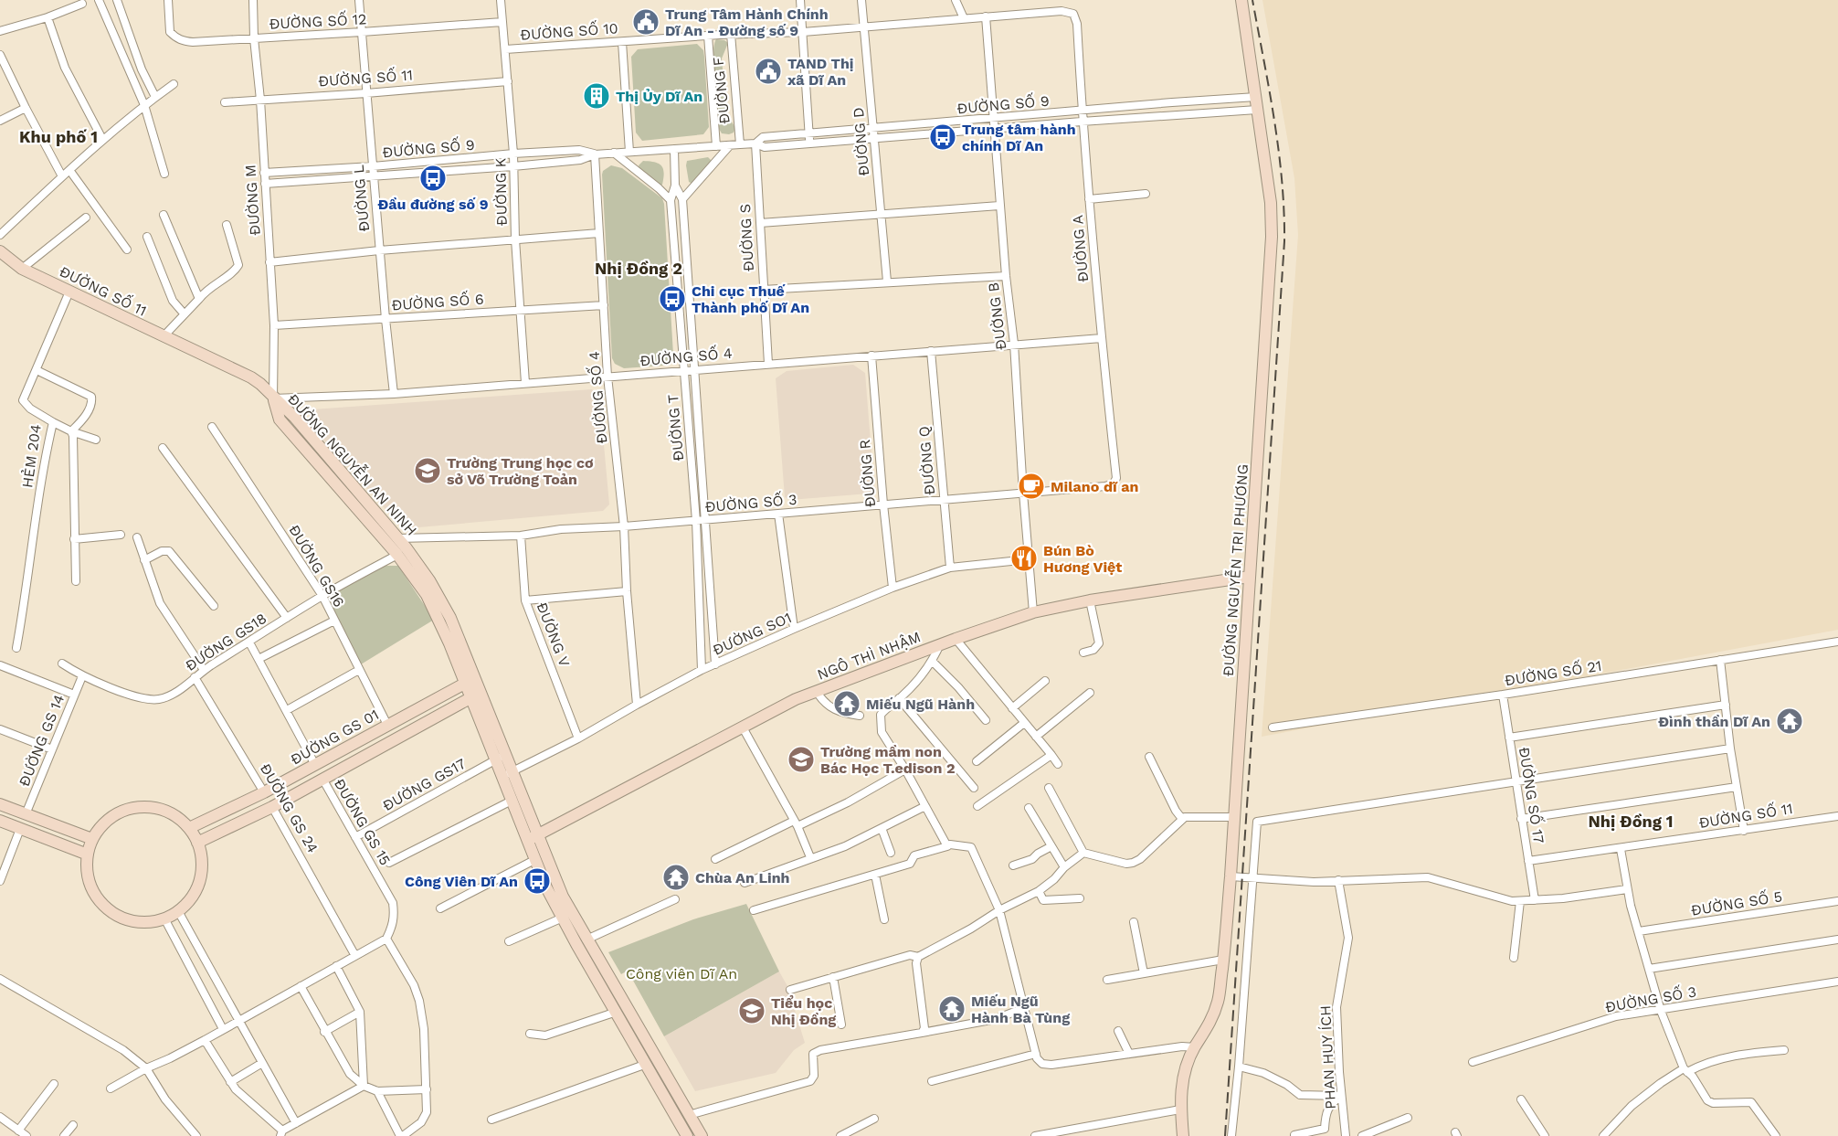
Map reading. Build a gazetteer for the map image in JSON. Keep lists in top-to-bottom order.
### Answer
{
  "streets": {
    "main road": [
      "ĐƯỜNG SỐ 11",
      "ĐƯỜNG NGUYỄN AN NINH",
      "ĐƯỜNG NGUYỄN TRI PHƯƠNG",
      "NGÔ THÌ NHẬM",
      "ĐƯỜNG GS 01",
      "ĐƯỜNG GS 24"
    ],
    "street": [
      "ĐƯỜNG SỐ 12",
      "ĐƯỜNG SỐ 10",
      "ĐƯỜNG F",
      "ĐƯỜNG SỐ 9",
      "ĐƯỜNG D",
      "ĐƯỜNG K",
      "ĐƯỜNG L",
      "ĐƯỜNG M",
      "ĐƯỜNG S",
      "ĐƯỜNG A",
      "ĐƯỜNG SỐ 6",
      "ĐƯỜNG B",
      "ĐƯỜNG SỐ 4",
      "ĐƯỜNG T",
      "HẺM 204",
      "ĐƯỜNG Q",
      "ĐƯỜNG R",
      "ĐƯỜNG SỐ 3",
      "ĐƯỜNG GS16",
      "ĐƯỜNG SO1",
      "ĐƯỜNG V",
      "ĐƯỜNG GS18",
      "ĐƯỜNG SỐ 21",
      "ĐƯỜNG GS 14",
      "ĐƯỜNG GS17",
      "ĐƯỜNG SỐ 17",
      "ĐƯỜNG GS 15",
      "ĐƯỜNG SỐ 5",
      "PHAN HUY ÍCH"
    ]
  },
  "crossings": [
    ["ĐƯỜNG SỐ 12", "ĐƯỜNG K"],
    ["ĐƯỜNG SỐ 12", "ĐƯỜNG L"],
    ["ĐƯỜNG SỐ 12", "ĐƯỜNG M"],
    ["ĐƯỜNG SỐ 10", "ĐƯỜNG F"],
    ["ĐƯỜNG SỐ 10", "ĐƯỜNG D"],
    ["ĐƯỜNG SỐ 10", "ĐƯỜNG K"],
    ["ĐƯỜNG SỐ 10", "ĐƯỜNG A"],
    ["ĐƯỜNG SỐ 10", "ĐƯỜNG B"],
    ["ĐƯỜNG SỐ 11", "ĐƯỜNG K"],
    ["ĐƯỜNG SỐ 11", "ĐƯỜNG L"],
    ["ĐƯỜNG SỐ 11", "ĐƯỜNG M"],
    ["ĐƯỜNG SỐ 11", "ĐƯỜNG SỐ 4"],
    ["ĐƯỜNG SỐ 11", "HẺM 204"],
    ["ĐƯỜNG SỐ 11", "ĐƯỜNG NGUYỄN AN NINH"],
    ["ĐƯỜNG SỐ 11", "ĐƯỜNG SỐ 17"],
    ["ĐƯỜNG F", "ĐƯỜNG SỐ 9"],
    ["ĐƯỜNG SỐ 9", "ĐƯỜNG D"],
    ["ĐƯỜNG SỐ 9", "ĐƯỜNG K"],
    ["ĐƯỜNG SỐ 9", "ĐƯỜNG L"],
    ["ĐƯỜNG SỐ 9", "ĐƯỜNG M"],
    ["ĐƯỜNG SỐ 9", "ĐƯỜNG S"],
    ["ĐƯỜNG SỐ 9", "ĐƯỜNG A"],
    ["ĐƯỜNG SỐ 9", "ĐƯỜNG B"],
    ["ĐƯỜNG SỐ 9", "ĐƯỜNG SỐ 4"],
    ["ĐƯỜNG SỐ 9", "ĐƯỜNG T"],
    ["ĐƯỜNG SỐ 9", "ĐƯỜNG NGUYỄN TRI PHƯƠNG"],
    ["ĐƯỜNG K", "ĐƯỜNG SỐ 6"],
    ["ĐƯỜNG K", "ĐƯỜNG SỐ 4"],
    ["ĐƯỜNG L", "ĐƯỜNG SỐ 6"],
    ["ĐƯỜNG L", "ĐƯỜNG SỐ 4"],
    ["ĐƯỜNG M", "ĐƯỜNG SỐ 6"],
    ["ĐƯỜNG M", "ĐƯỜNG SỐ 4"],
    ["ĐƯỜNG M", "ĐƯỜNG NGUYỄN AN NINH"],
    ["ĐƯỜNG S", "ĐƯỜNG SỐ 4"],
    ["ĐƯỜNG A", "ĐƯỜNG SỐ 4"],
    ["ĐƯỜNG A", "ĐƯỜNG SỐ 3"],
    ["ĐƯỜNG SỐ 6", "ĐƯỜNG SỐ 4"],
    ["ĐƯỜNG B", "ĐƯỜNG SỐ 4"],
    ["ĐƯỜNG B", "ĐƯỜNG SỐ 3"],
    ["ĐƯỜNG B", "ĐƯỜNG SO1"],
    ["ĐƯỜNG B", "NGÔ THÌ NHẬM"],
    ["ĐƯỜNG SỐ 4", "ĐƯỜNG T"],
    ["ĐƯỜNG SỐ 4", "ĐƯỜNG Q"],
    ["ĐƯỜNG SỐ 4", "ĐƯỜNG NGUYỄN AN NINH"],
    ["ĐƯỜNG SỐ 4", "ĐƯỜNG R"],
    ["ĐƯỜNG SỐ 4", "ĐƯỜNG SỐ 3"],
    ["ĐƯỜNG SỐ 4", "ĐƯỜNG SO1"],
    ["ĐƯỜNG T", "ĐƯỜNG SỐ 3"],
    ["ĐƯỜNG T", "ĐƯỜNG SO1"],
    ["ĐƯỜNG Q", "ĐƯỜNG SỐ 3"],
    ["ĐƯỜNG Q", "ĐƯỜNG SO1"],
    ["ĐƯỜNG NGUYỄN AN NINH", "ĐƯỜNG SỐ 3"],
    ["ĐƯỜNG NGUYỄN AN NINH", "ĐƯỜNG SO1"],
    ["ĐƯỜNG NGUYỄN AN NINH", "ĐƯỜNG GS18"],
    ["ĐƯỜNG NGUYỄN AN NINH", "NGÔ THÌ NHẬM"],
    ["ĐƯỜNG NGUYỄN AN NINH", "ĐƯỜNG GS 01"],
    ["ĐƯỜNG NGUYỄN AN NINH", "ĐƯỜNG GS17"],
    ["ĐƯỜNG R", "ĐƯỜNG SỐ 3"],
    ["ĐƯỜNG R", "ĐƯỜNG SO1"],
    ["ĐƯỜNG SỐ 3", "ĐƯỜNG V"],
    ["ĐƯỜNG GS16", "ĐƯỜNG GS18"],
    ["ĐƯỜNG GS16", "ĐƯỜNG GS 01"],
    ["ĐƯỜNG NGUYỄN TRI PHƯƠNG", "NGÔ THÌ NHẬM"],
    ["ĐƯỜNG SO1", "ĐƯỜNG V"],
    ["ĐƯỜNG GS18", "ĐƯỜNG GS 14"],
    ["ĐƯỜNG GS18", "ĐƯỜNG GS 24"],
    ["ĐƯỜNG SỐ 21", "ĐƯỜNG SỐ 17"],
    ["ĐƯỜNG GS 01", "ĐƯỜNG GS 24"],
    ["ĐƯỜNG GS 01", "ĐƯỜNG GS 15"],
    ["ĐƯỜNG GS17", "ĐƯỜNG GS 15"]
  ],
  "districts": ["Khu phố 1", "Nhị Đồng 2", "Nhị Đồng 1"],
  "parks": ["Công viên Dĩ An"],
  "places": {
    "public building": ["Trung Tâm Hành Chính Dĩ An - Đường số 9", "TAND Thị xã Dĩ An"],
    "building": ["Thị Ủy Dĩ An"],
    "bus stop": [
      "Trung tâm hành chính Dĩ An",
      "Đầu đường số 9",
      "Chi cục Thuế Thành phố Dĩ An",
      "Công Viên Dĩ An"
    ],
    "school or university": ["Trường Trung học cơ sở Võ Trường Toản", "Trường mầm non Bác Học T.edison 2", "Tiểu học Nhị Đồng"],
    "cafe": ["Milano dĩ an"],
    "restaurant": ["Bún Bò Hương Việt"],
    "temple": [
      "Miếu Ngũ Hành",
      "Đình thần Dĩ An",
      "Chùa An Linh",
      "Miếu Ngũ Hành Bà Tùng"
    ]
  }
}
